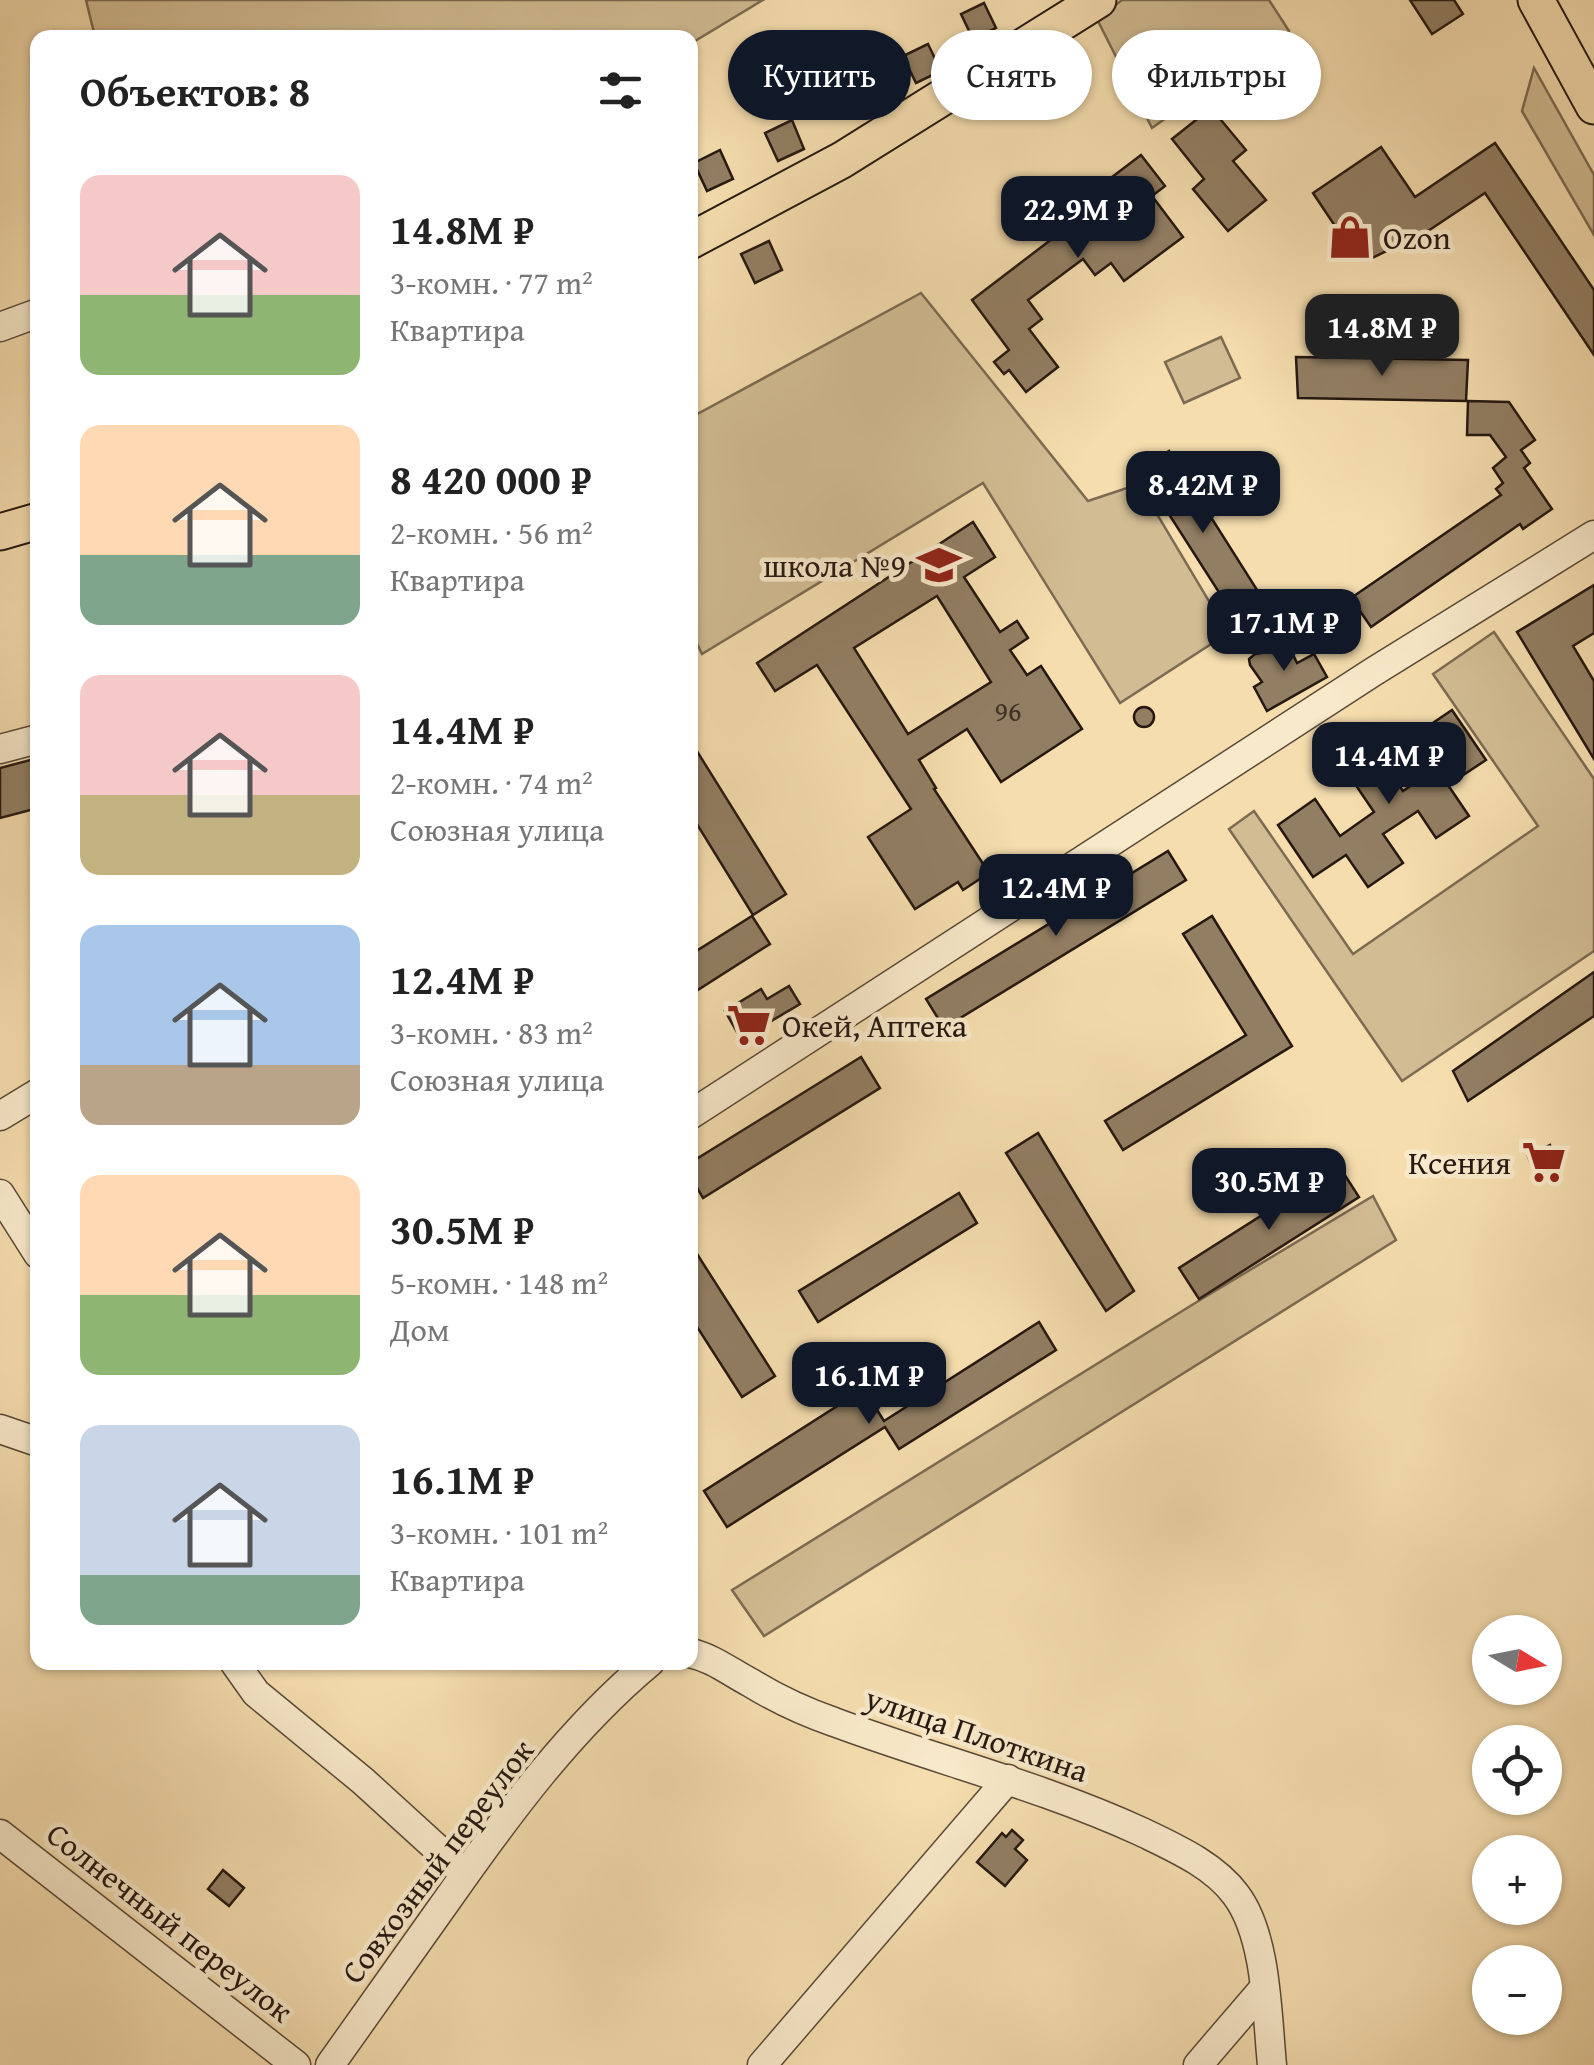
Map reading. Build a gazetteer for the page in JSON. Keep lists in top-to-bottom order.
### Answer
{
  "streets": {
    "street": ["улица Плоткина", "Совхозный переулок", "Солнечный переулок"]
  },
  "places": {
    "shop": ["Ozon"],
    "school or university": ["школа №9"],
    "supermarket": ["Окей, Аптека", "Ксения"]
  },
  "house_numbers": ["96"],
  "north": "right",
  "page": {
    "chip": ["Купить", "Снять", "Фильтры"],
    "heading": "Объектов: 8",
    "list": [
      {
        "name": "14.8M ₽",
        "note": "3-комн. · 77 m² · Квартира"
      },
      {
        "name": "8 420 000 ₽",
        "note": "2-комн. · 56 m² · Квартира"
      },
      {
        "name": "14.4M ₽",
        "note": "2-комн. · 74 m² · Союзная улица"
      },
      {
        "name": "12.4M ₽",
        "note": "3-комн. · 83 m² · Союзная улица"
      },
      {
        "name": "30.5M ₽",
        "note": "5-комн. · 148 m² · Дом"
      },
      {
        "name": "16.1M ₽",
        "note": "3-комн. · 101 m² · Квартира"
      }
    ],
    "price": [
      "22.9M ₽",
      "14.8M ₽",
      "8.42M ₽",
      "17.1M ₽",
      "14.4M ₽",
      "12.4M ₽",
      "30.5M ₽",
      "16.1M ₽"
    ],
    "map_buttons": ["+", "−"]
  }
}
